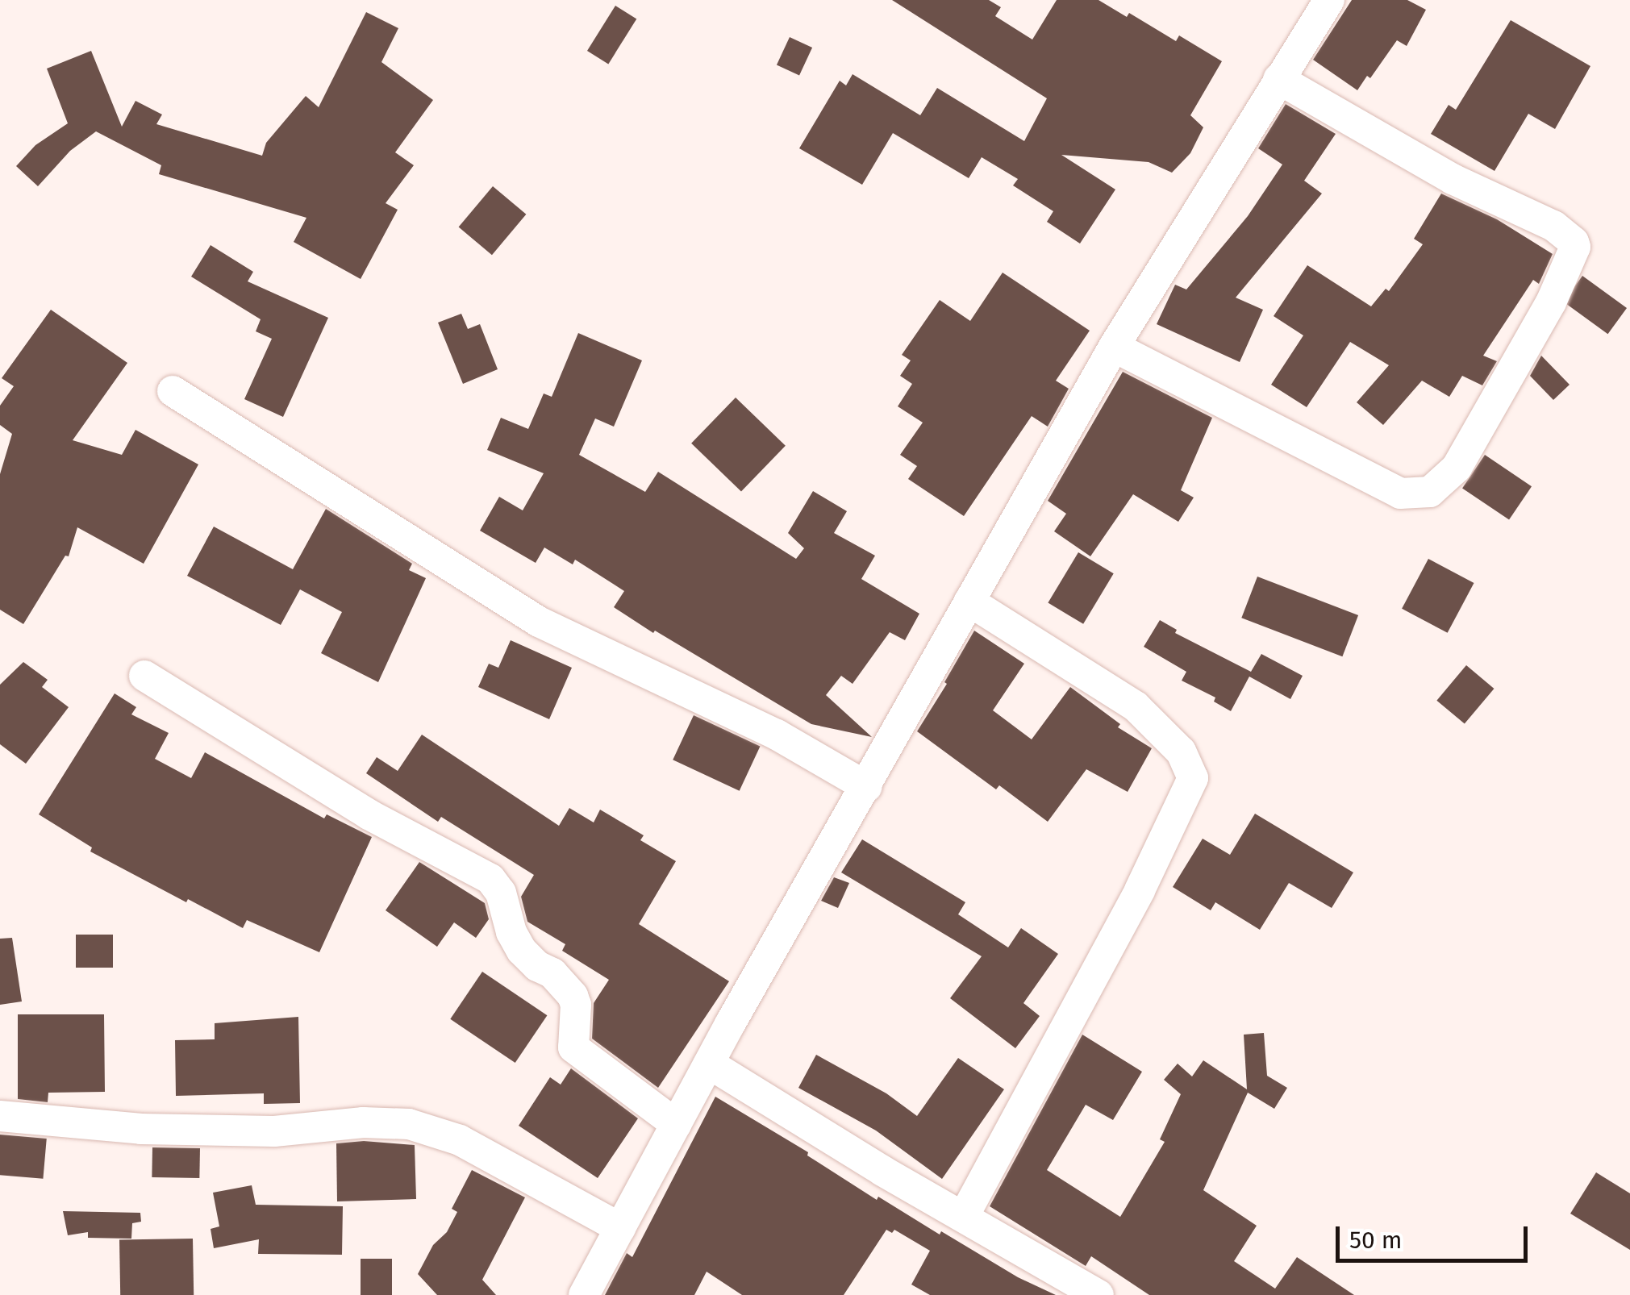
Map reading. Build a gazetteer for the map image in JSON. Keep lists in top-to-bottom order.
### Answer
{
  "scale_bar": "50 m"
}
